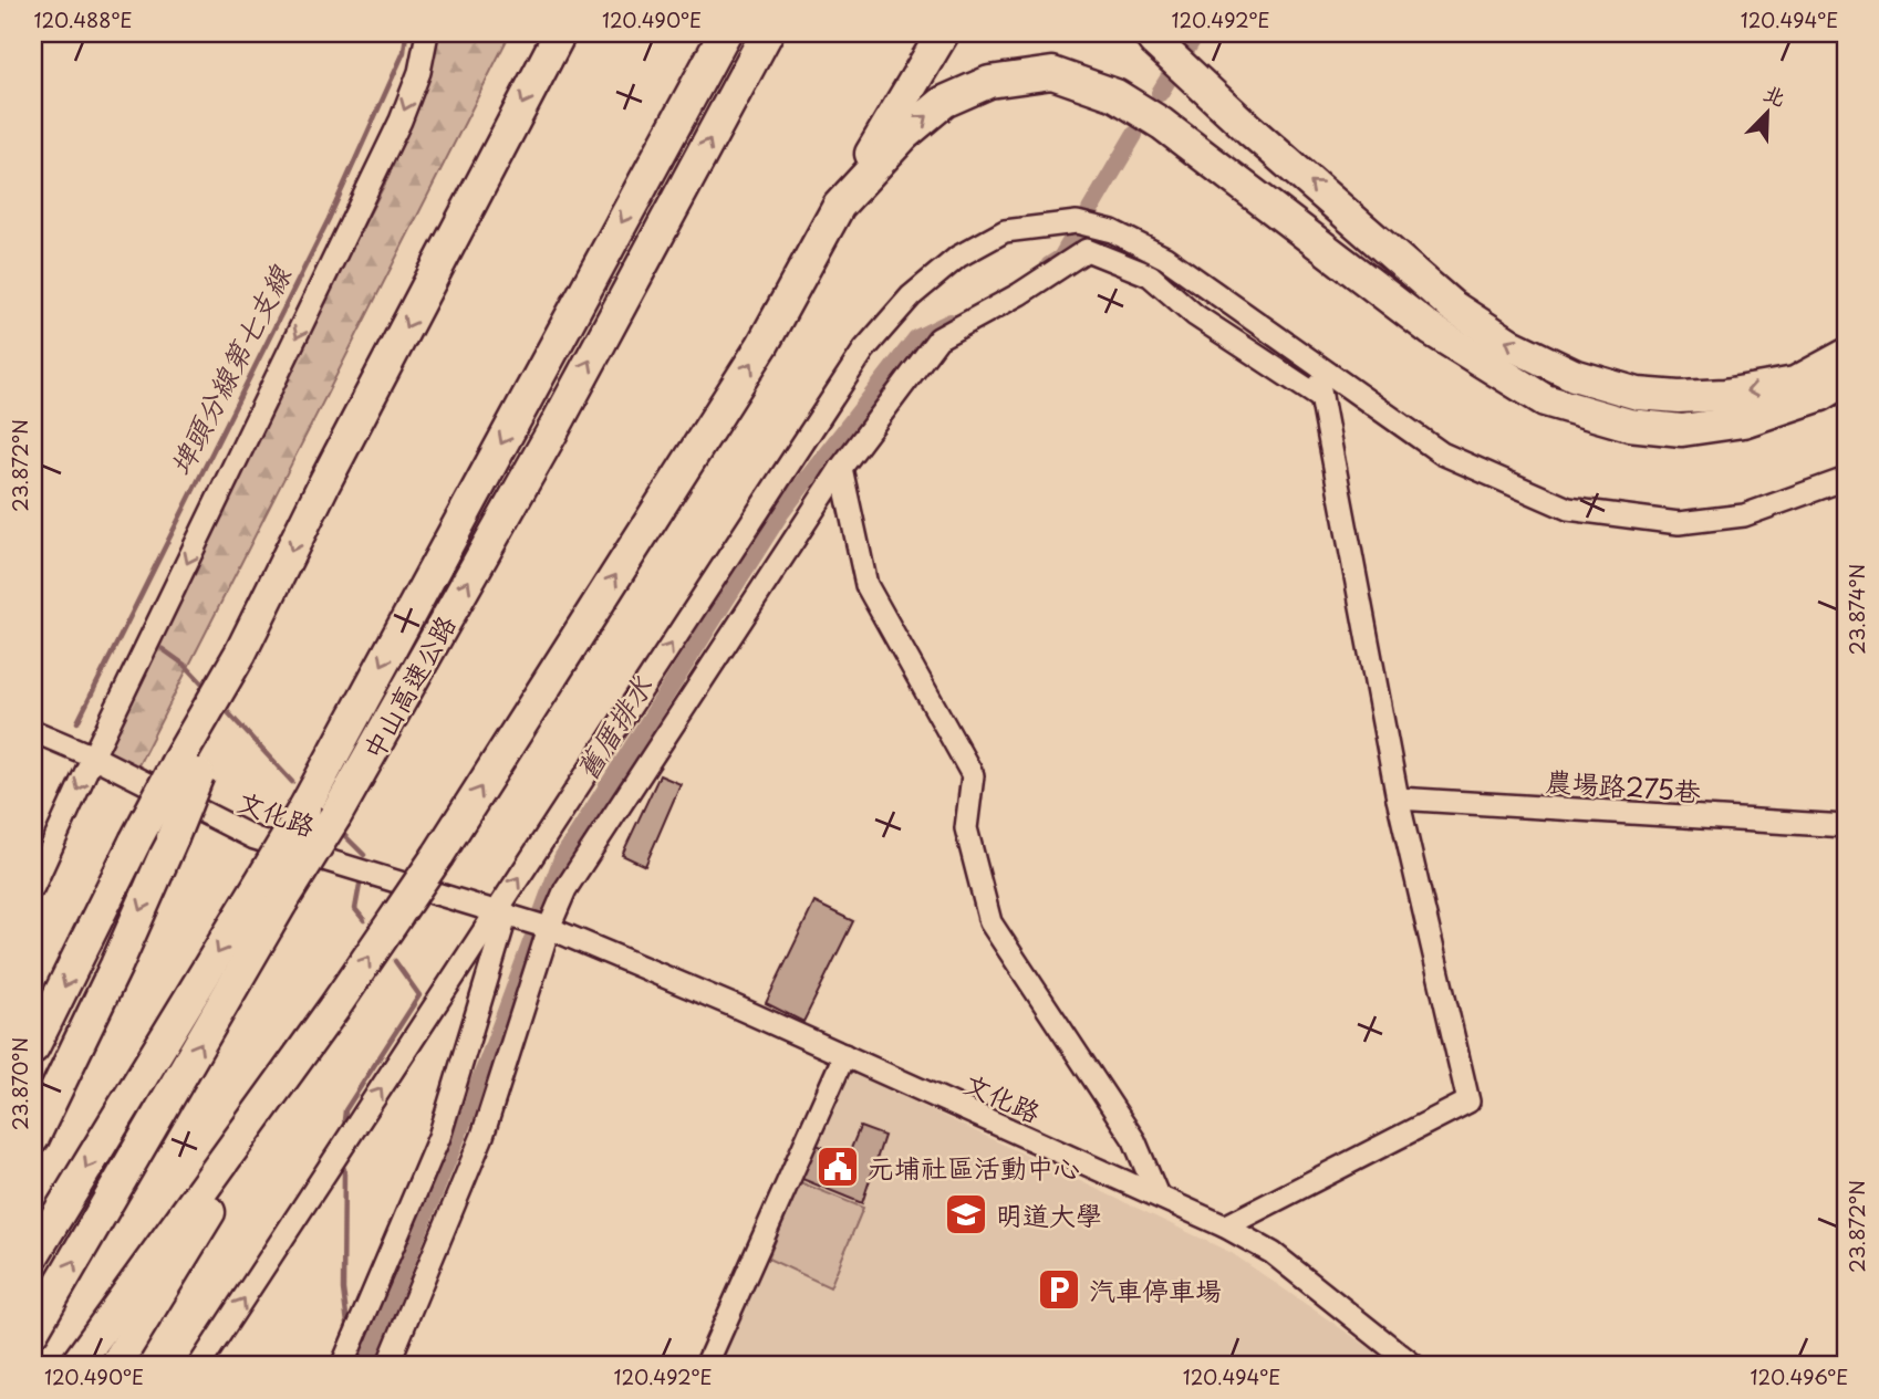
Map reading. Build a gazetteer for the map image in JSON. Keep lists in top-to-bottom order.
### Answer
{
  "streets": {
    "highway": ["中山高速公路"],
    "street": ["農場路275巷", "文化路"]
  },
  "water": ["埤頭分線第七支線", "舊厝排水"],
  "places": {
    "public building": ["元埔社區活動中心"],
    "school or university": ["明道大學"],
    "parking": ["汽車停車場"]
  },
  "north": "top right",
  "coordinates": [
    "120.488°E",
    "120.490°E",
    "120.492°E",
    "120.494°E",
    "23.872°N",
    "23.874°N",
    "23.870°N",
    "120.496°E"
  ]
}
